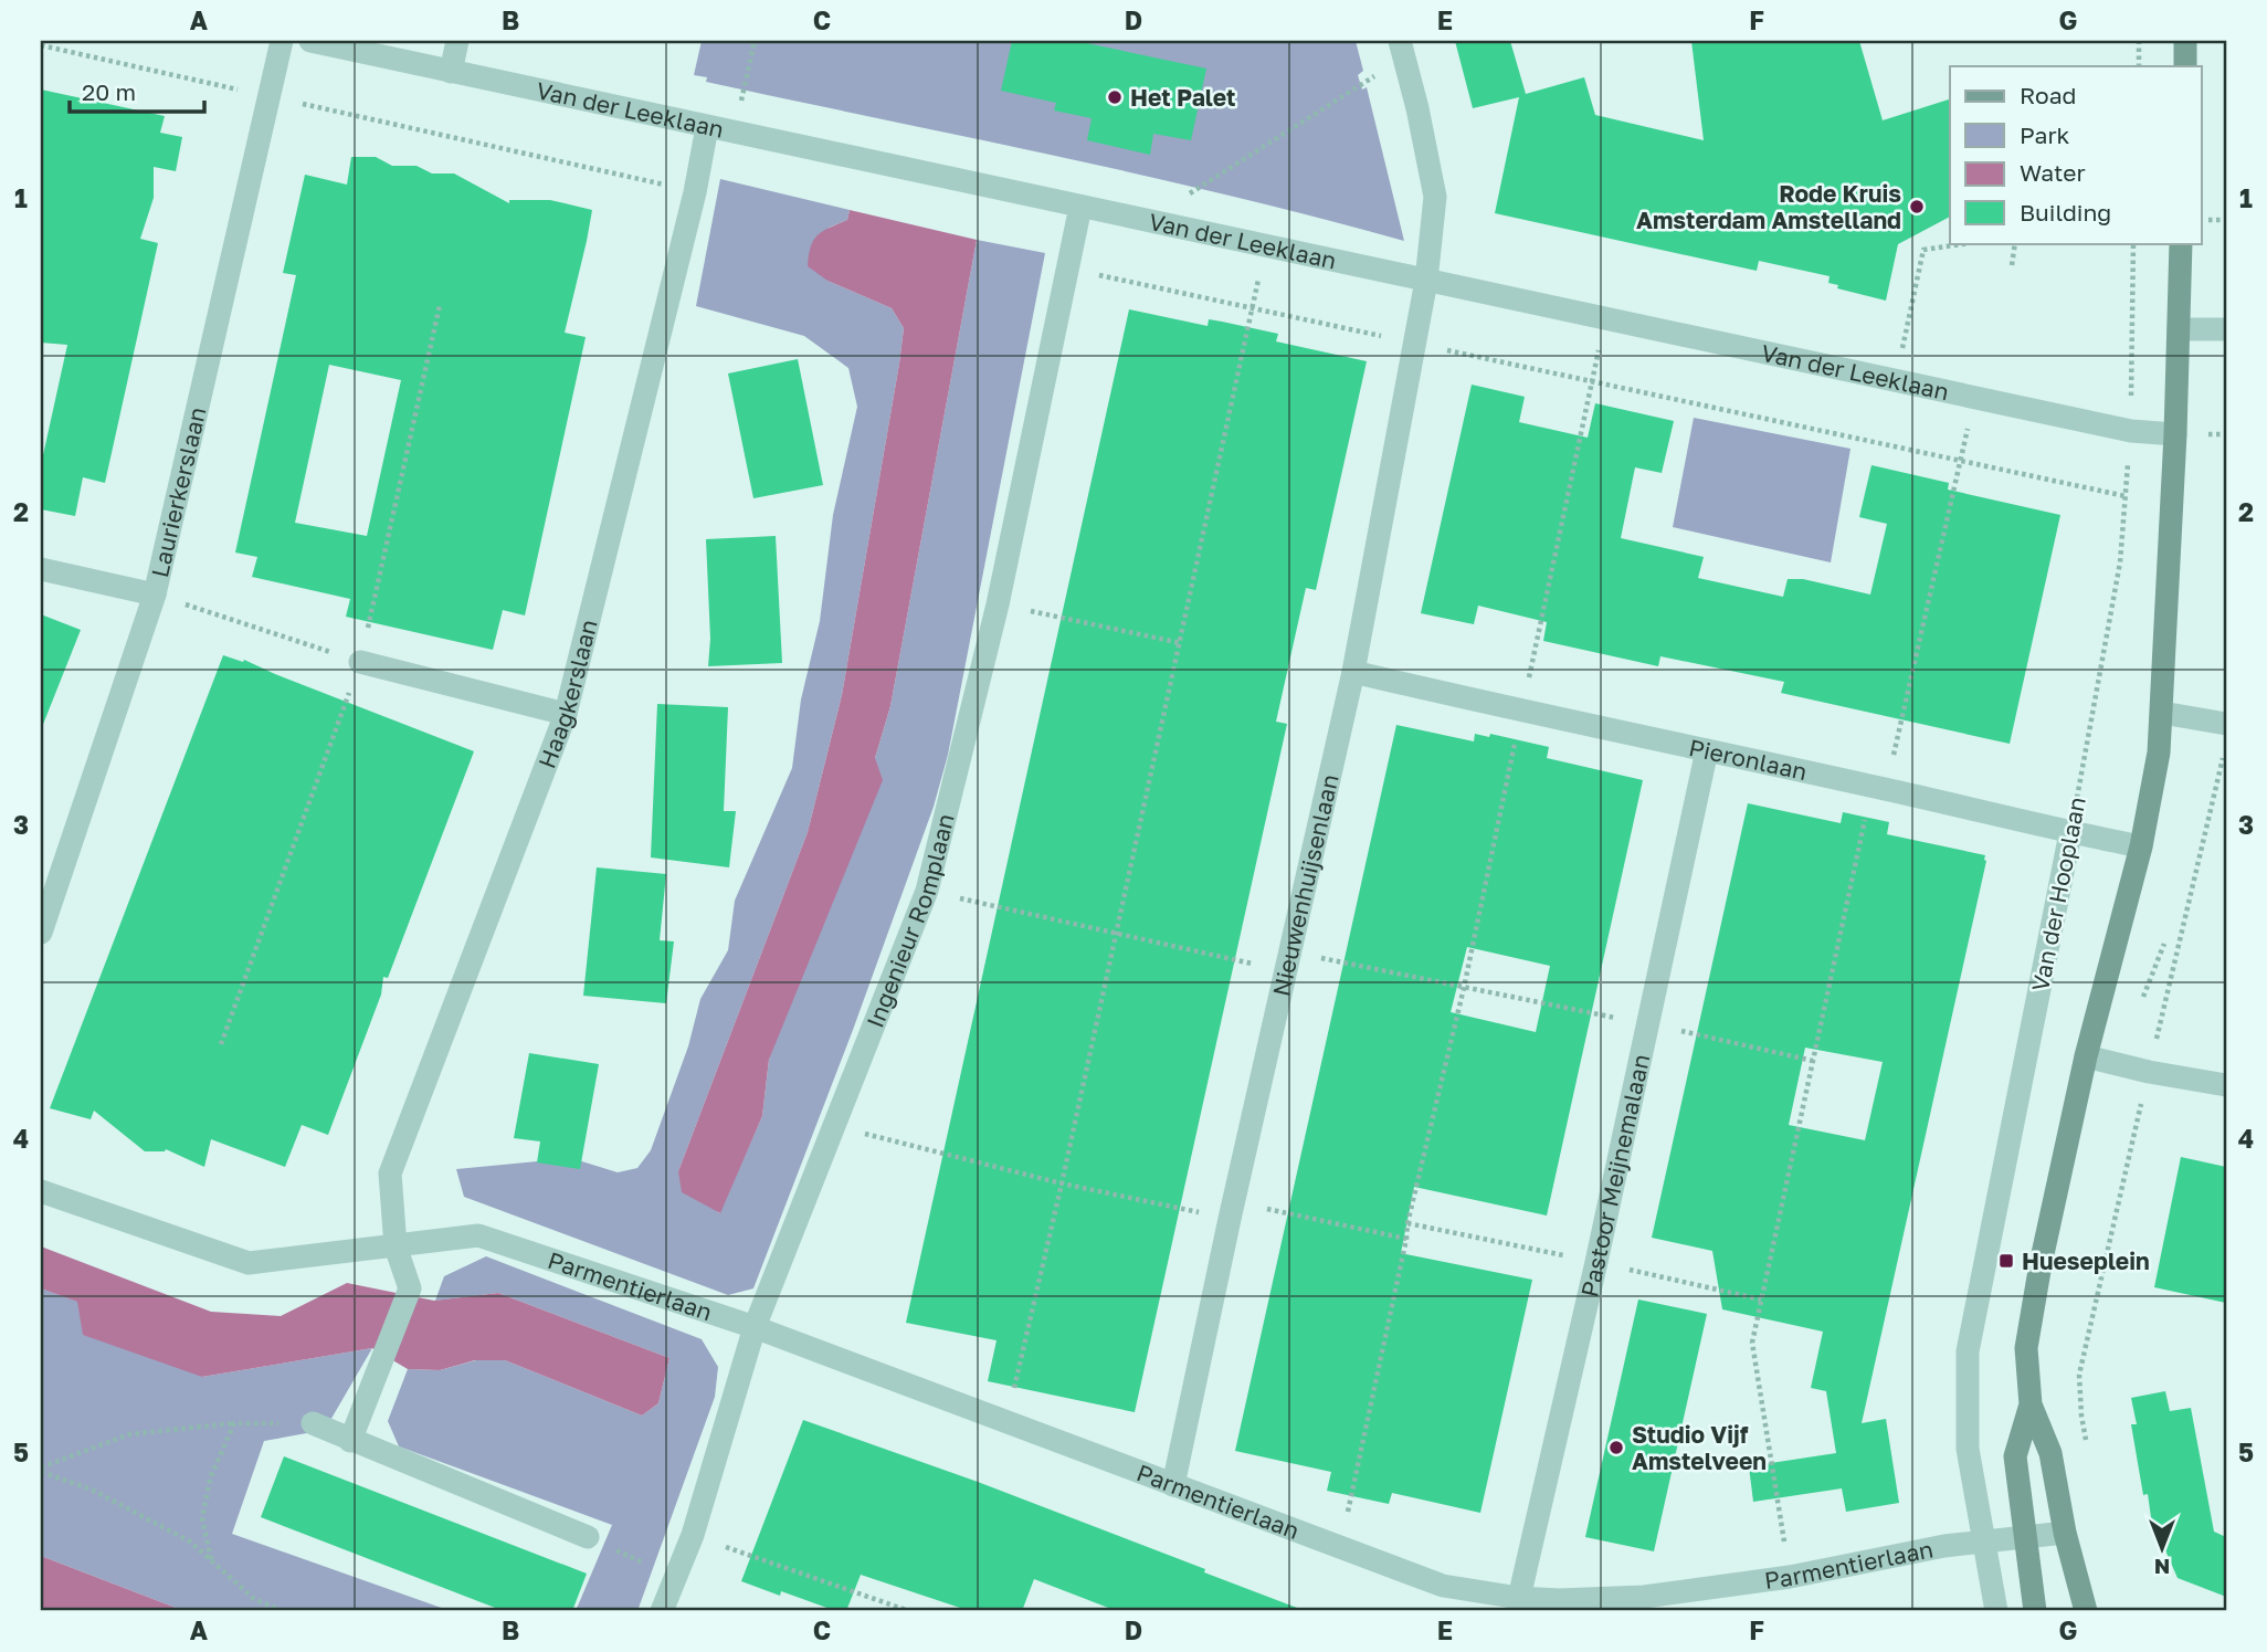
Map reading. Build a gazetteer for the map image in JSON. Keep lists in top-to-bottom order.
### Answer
{
  "streets": {
    "street": [
      "Van der Leeklaan",
      "Laurierkerslaan",
      "Haagkerslaan",
      "Pieronlaan",
      "Nieuwenhuijsenlaan",
      "Van der Hooplaan",
      "Ingenieur Romplaan",
      "Pastoor Meijnemalaan",
      "Parmentierlaan"
    ]
  },
  "crossings": [
    ["Van der Leeklaan", "Haagkerslaan"],
    ["Van der Leeklaan", "Nieuwenhuijsenlaan"],
    ["Van der Leeklaan", "Van der Hooplaan"],
    ["Van der Leeklaan", "Ingenieur Romplaan"],
    ["Haagkerslaan", "Parmentierlaan"],
    ["Pieronlaan", "Nieuwenhuijsenlaan"],
    ["Pieronlaan", "Van der Hooplaan"],
    ["Pieronlaan", "Pastoor Meijnemalaan"],
    ["Nieuwenhuijsenlaan", "Parmentierlaan"],
    ["Van der Hooplaan", "Parmentierlaan"],
    ["Ingenieur Romplaan", "Parmentierlaan"],
    ["Pastoor Meijnemalaan", "Parmentierlaan"]
  ],
  "places": {
    "other": ["Het Palet", "Rode Kruis Amsterdam Amstelland", "Studio Vijf Amstelveen"],
    "transit": ["Hueseplein"]
  },
  "legend": [
    "Road",
    "Park",
    "Water",
    "Building"
  ],
  "scale_bar": "20 m",
  "north": "bottom",
  "grid": {
    "columns": [
      "A",
      "B",
      "C",
      "D",
      "E",
      "F",
      "G"
    ],
    "rows": [
      "1",
      "2",
      "3",
      "4",
      "5"
    ]
  }
}
